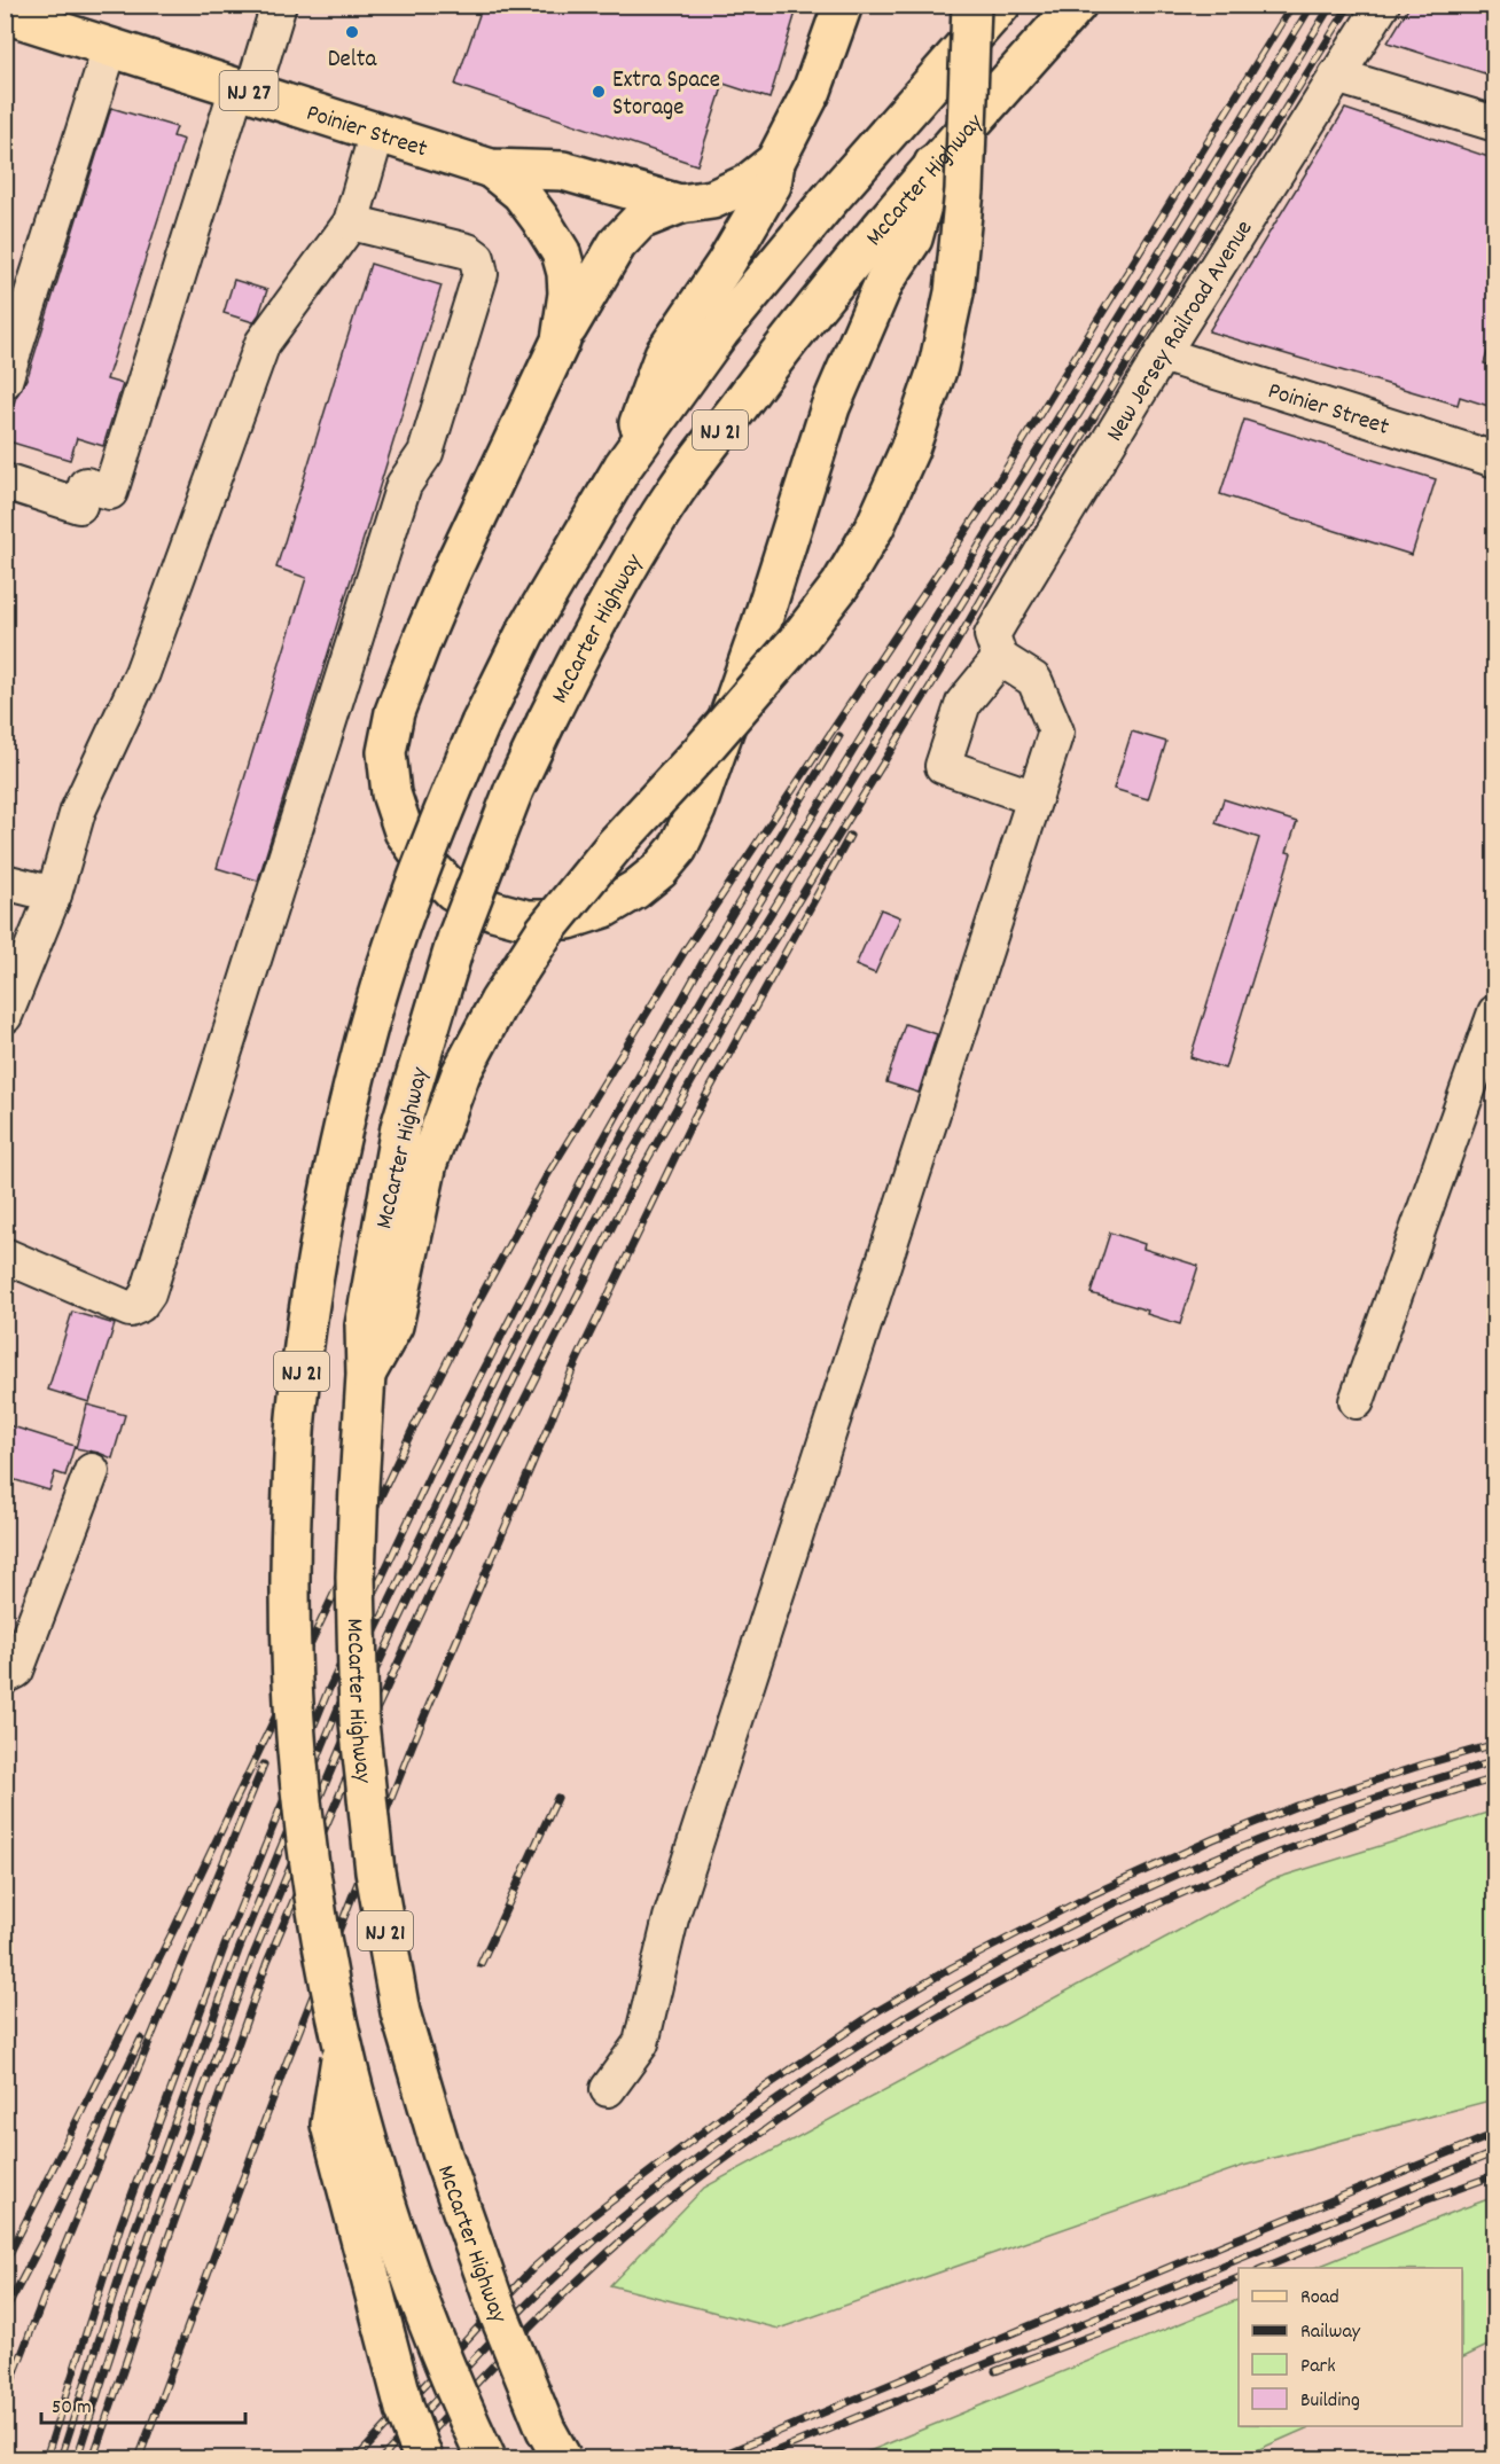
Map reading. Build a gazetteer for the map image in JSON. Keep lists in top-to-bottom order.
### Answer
{
  "streets": {
    "main road": [
      "NJ 27",
      "Poinier Street",
      "McCarter Highway",
      "NJ 21"
    ],
    "street": ["New Jersey Railroad Avenue"]
  },
  "crossings": [
    ["NJ 27", "Poinier Street"],
    ["Poinier Street", "New Jersey Railroad Avenue"]
  ],
  "places": ["Delta", "Extra Space Storage"],
  "legend": [
    "Road",
    "Railway",
    "Park",
    "Building"
  ],
  "scale_bar": "50 m"
}
